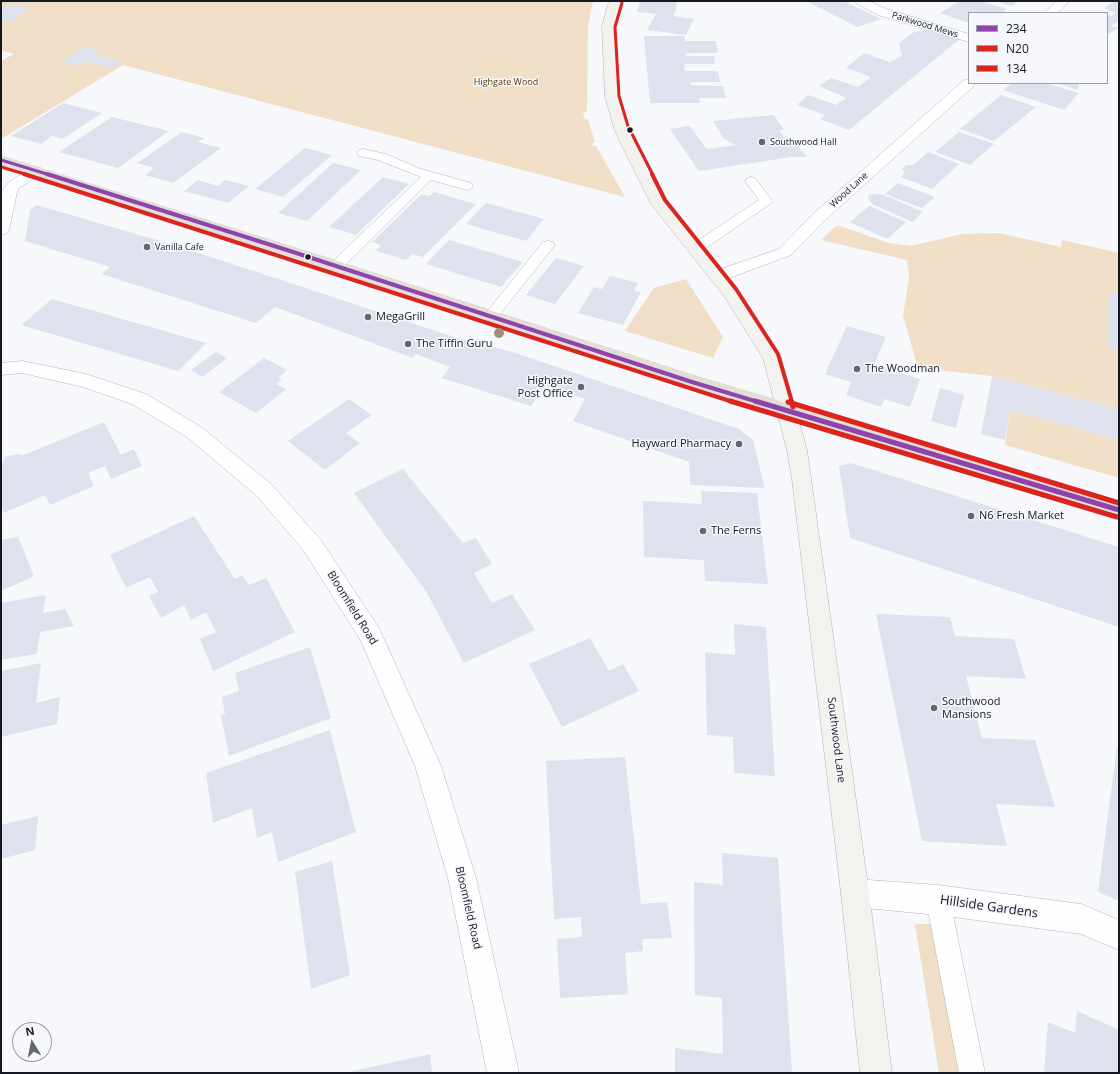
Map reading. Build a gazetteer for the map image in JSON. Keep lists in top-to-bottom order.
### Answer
{
  "streets": {
    "main road": ["Southwood Lane"],
    "street": [
      "Parkwood Mews",
      "Wood Lane",
      "Bloomfield Road",
      "Hillside Gardens"
    ]
  },
  "crossings": [
    ["Wood Lane", "Southwood Lane"],
    ["Southwood Lane", "Hillside Gardens"]
  ],
  "parks": ["Highgate Wood"],
  "places": [
    "Southwood Hall",
    "Vanilla Cafe",
    "MegaGrill",
    "The Tiffin Guru",
    "The Woodman",
    "Highgate Post Office",
    "Hayward Pharmacy",
    "N6 Fresh Market",
    "The Ferns",
    "Southwood Mansions"
  ],
  "lines": ["transit line 134", "transit line 234", "transit line N20"],
  "legend": ["234", "N20", "134"],
  "north": "top"
}
